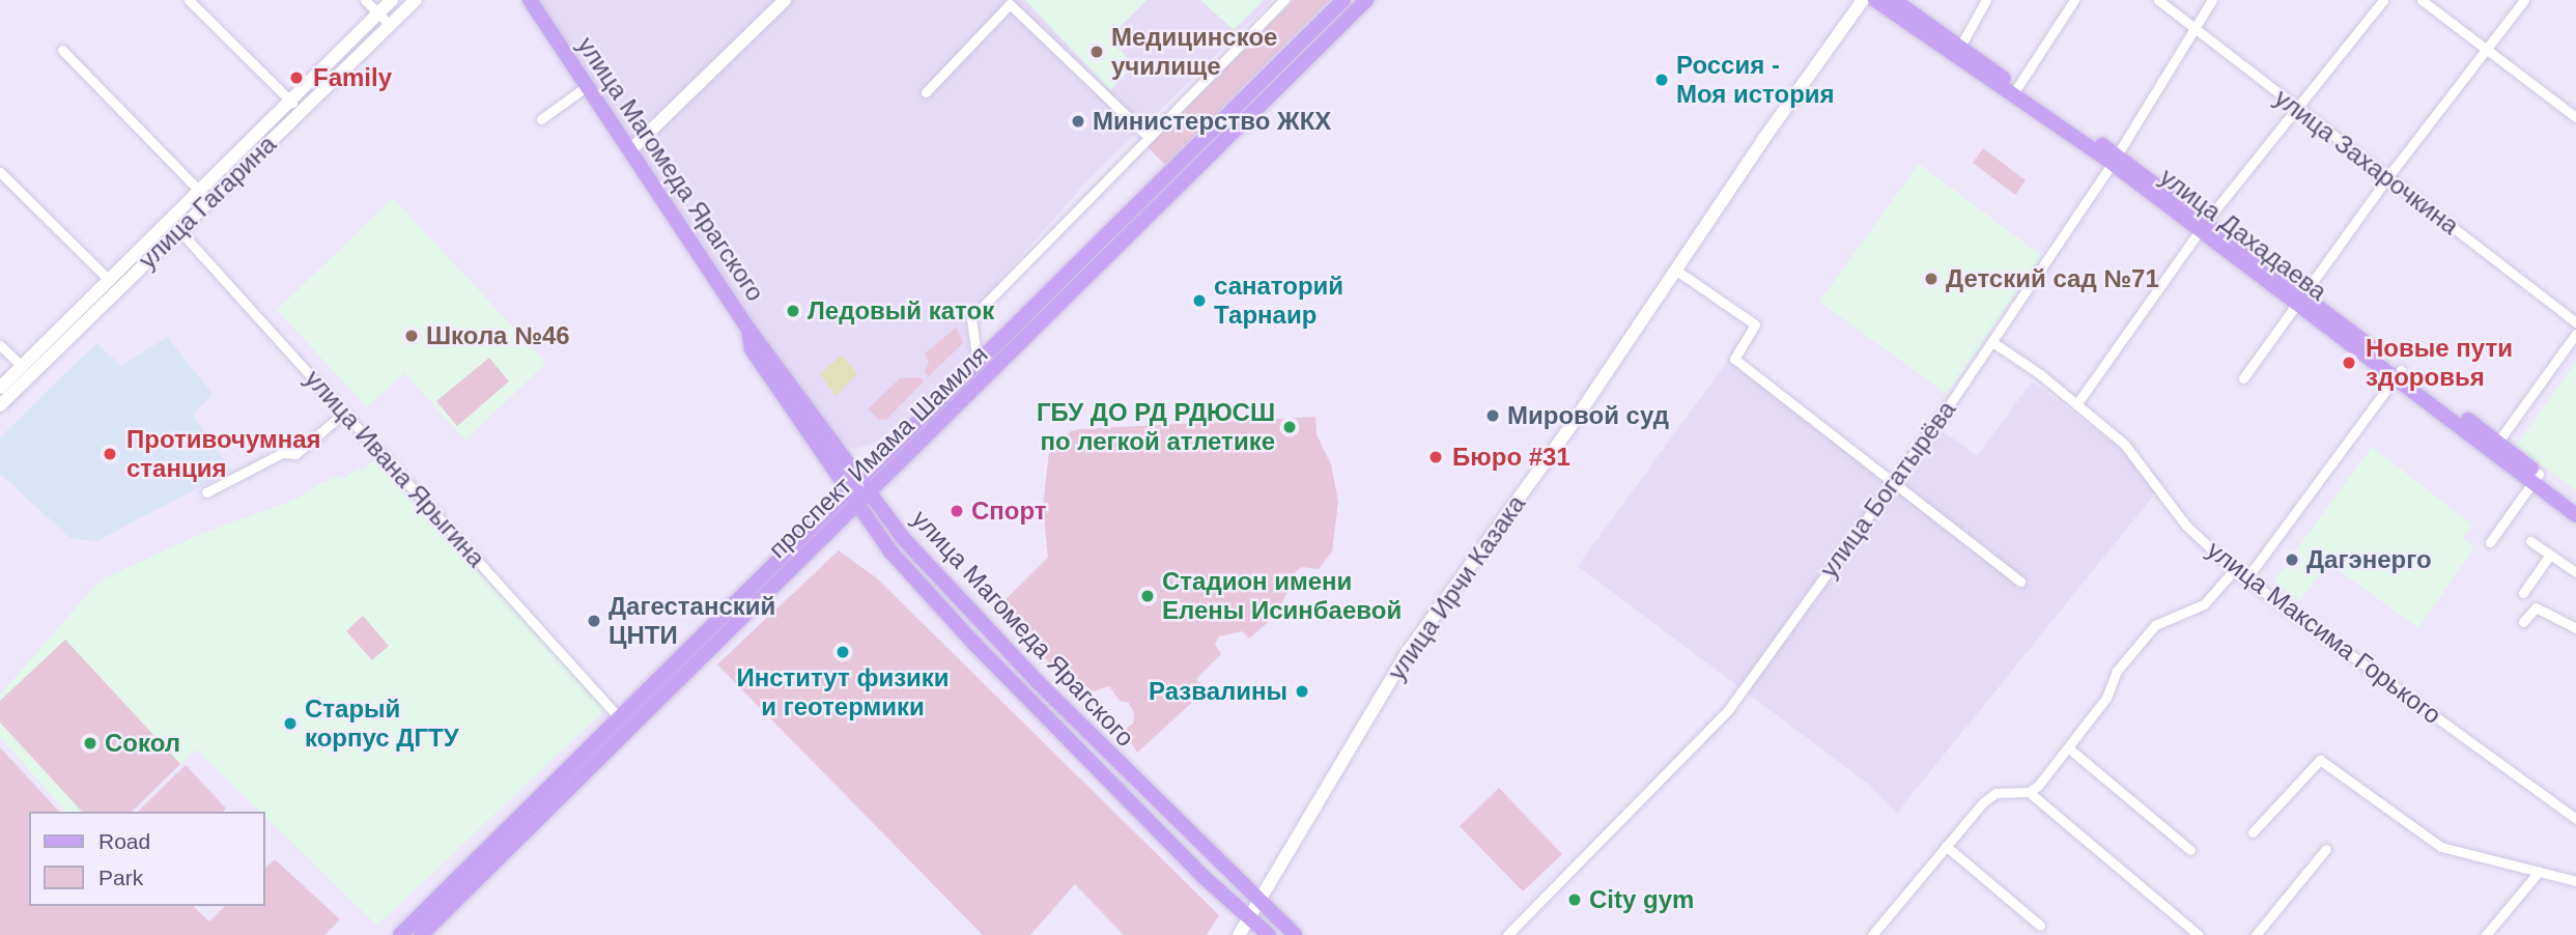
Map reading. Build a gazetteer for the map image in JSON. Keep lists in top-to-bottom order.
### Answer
{
  "streets": {
    "main road": [
      "улица Магомеда Ярагского",
      "улица Гагарина",
      "улица Дахадаева",
      "проспект Имама Шамиля",
      "улица Ирчи Казака"
    ],
    "street": [
      "улица Захарочкина",
      "улица Ивана Ярыгина",
      "улица Богатырёва",
      "улица Максима Горького"
    ]
  },
  "crossings": [
    ["улица Захарочкина", "улица Богатырёва"],
    ["улица Магомеда Ярагского", "проспект Имама Шамиля"],
    ["улица Магомеда Ярагского", "улица Ирчи Казака"],
    ["улица Гагарина", "улица Ивана Ярыгина"],
    ["улица Дахадаева", "улица Богатырёва"],
    ["проспект Имама Шамиля", "улица Ивана Ярыгина"],
    ["улица Богатырёва", "улица Максима Горького"]
  ],
  "places": [
    "Медицинское училище",
    "Family",
    "Россия - Моя история",
    "Министерство ЖКХ",
    "Детский сад №71",
    "санаторий Тарнаир",
    "Ледовый каток",
    "Школа №46",
    "Новые пути здоровья",
    "Мировой суд",
    "ГБУ ДО РД РДЮСШ по легкой атлетике",
    "Противочумная станция",
    "Бюро #31",
    "Спорт",
    "Дагэнерго",
    "Стадион имени Елены Исинбаевой",
    "Дагестанский ЦНТИ",
    "Институт физики и геотермики",
    "Развалины",
    "Старый корпус ДГТУ",
    "Сокол",
    "City gym"
  ],
  "legend": ["Road", "Park"]
}
